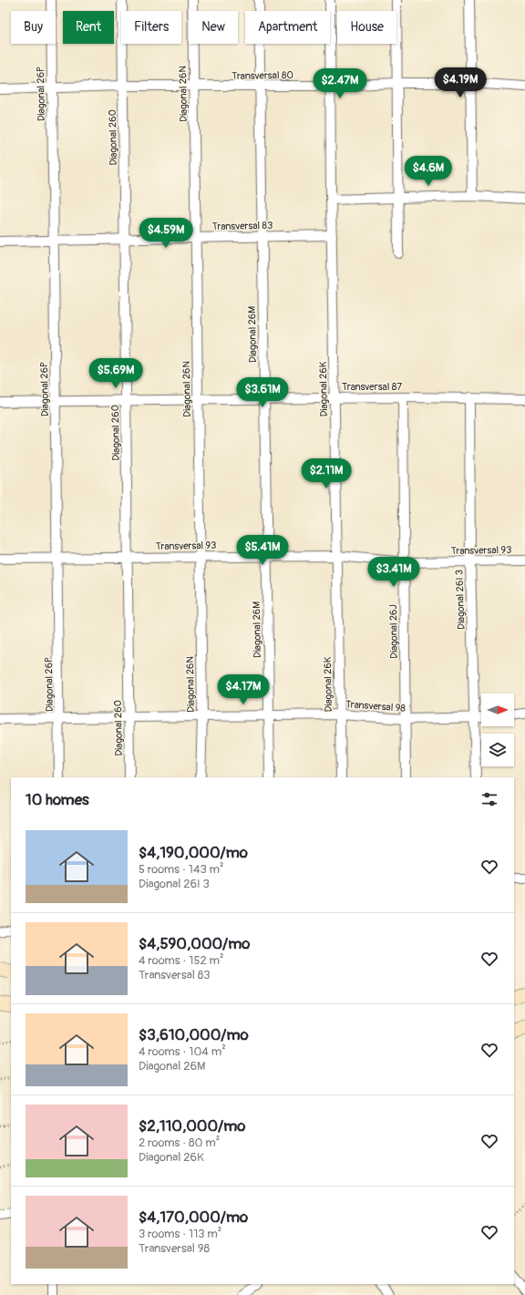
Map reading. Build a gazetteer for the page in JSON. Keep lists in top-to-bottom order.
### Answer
{
  "streets": {
    "street": [
      "Transversal 80",
      "Diagonal 26P",
      "Diagonal 26N",
      "Diagonal 26O",
      "Transversal 83",
      "Diagonal 26M",
      "Transversal 87",
      "Diagonal 26K",
      "Transversal 93",
      "Diagonal 26I 3",
      "Diagonal 26J",
      "Transversal 98"
    ]
  },
  "crossings": [
    ["Transversal 80", "Diagonal 26P"],
    ["Transversal 80", "Diagonal 26N"],
    ["Transversal 80", "Diagonal 26O"],
    ["Transversal 80", "Diagonal 26M"],
    ["Transversal 80", "Diagonal 26K"],
    ["Diagonal 26P", "Transversal 83"],
    ["Diagonal 26P", "Transversal 87"],
    ["Diagonal 26P", "Transversal 93"],
    ["Diagonal 26P", "Transversal 98"],
    ["Diagonal 26N", "Transversal 83"],
    ["Diagonal 26N", "Transversal 87"],
    ["Diagonal 26N", "Transversal 93"],
    ["Diagonal 26N", "Transversal 98"],
    ["Diagonal 26O", "Transversal 83"],
    ["Diagonal 26O", "Transversal 87"],
    ["Diagonal 26O", "Transversal 93"],
    ["Diagonal 26O", "Transversal 98"],
    ["Transversal 83", "Diagonal 26M"],
    ["Transversal 83", "Diagonal 26K"],
    ["Diagonal 26M", "Transversal 87"],
    ["Diagonal 26M", "Transversal 93"],
    ["Diagonal 26M", "Transversal 98"],
    ["Transversal 87", "Diagonal 26K"],
    ["Transversal 87", "Diagonal 26I 3"],
    ["Transversal 87", "Diagonal 26J"],
    ["Diagonal 26K", "Transversal 93"],
    ["Diagonal 26K", "Transversal 98"],
    ["Transversal 93", "Diagonal 26I 3"],
    ["Transversal 93", "Diagonal 26J"],
    ["Diagonal 26I 3", "Transversal 98"],
    ["Diagonal 26J", "Transversal 98"]
  ],
  "north": "right",
  "page": {
    "chip": [
      "Buy",
      "Rent",
      "Filters",
      "New",
      "Apartment",
      "House"
    ],
    "price": [
      "$4.19M",
      "$2.47M",
      "$4.6M",
      "$4.59M",
      "$5.69M",
      "$3.61M",
      "$2.11M",
      "$5.41M",
      "$3.41M",
      "$4.17M"
    ],
    "heading": "10 homes",
    "list": [
      {
        "name": "$4,190,000/mo",
        "note": "5 rooms · 143 m² · Diagonal 26I 3"
      },
      {
        "name": "$4,590,000/mo",
        "note": "4 rooms · 152 m² · Transversal 83"
      },
      {
        "name": "$3,610,000/mo",
        "note": "4 rooms · 104 m² · Diagonal 26M"
      },
      {
        "name": "$2,110,000/mo",
        "note": "2 rooms · 80 m² · Diagonal 26K"
      },
      {
        "name": "$4,170,000/mo",
        "note": "3 rooms · 113 m² · Transversal 98"
      }
    ]
  }
}
